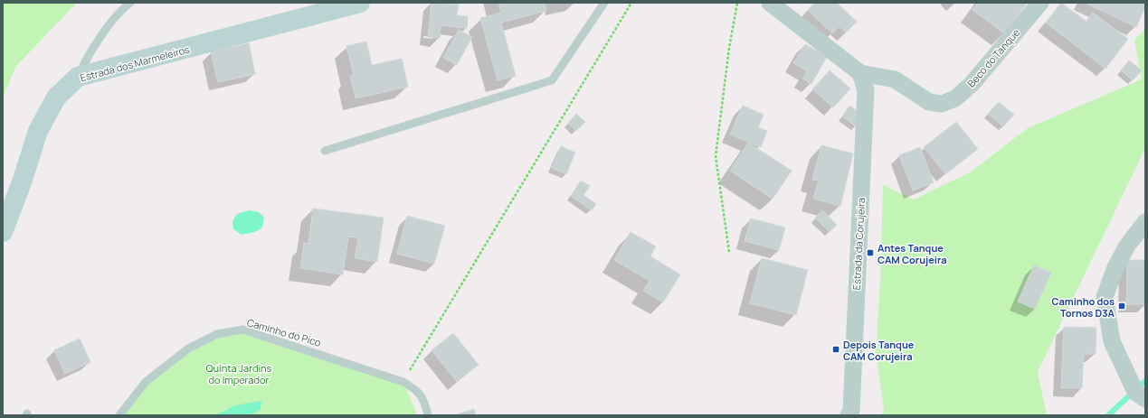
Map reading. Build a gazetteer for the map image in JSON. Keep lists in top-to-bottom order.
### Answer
{
  "streets": {
    "main road": ["Estrada dos Marmeleiros"],
    "street": ["Beco do Tanque", "Estrada da Corujeira"],
    "lane": ["Caminho do Pico"]
  },
  "crossings": [
    ["Beco do Tanque", "Estrada da Corujeira"]
  ],
  "parks": ["Quinta Jardins do Imperador"],
  "places": {
    "transit": ["Antes Tanque CAM Corujeira", "Caminho dos Tornos D3A", "Depois Tanque CAM Corujeira"]
  }
}
